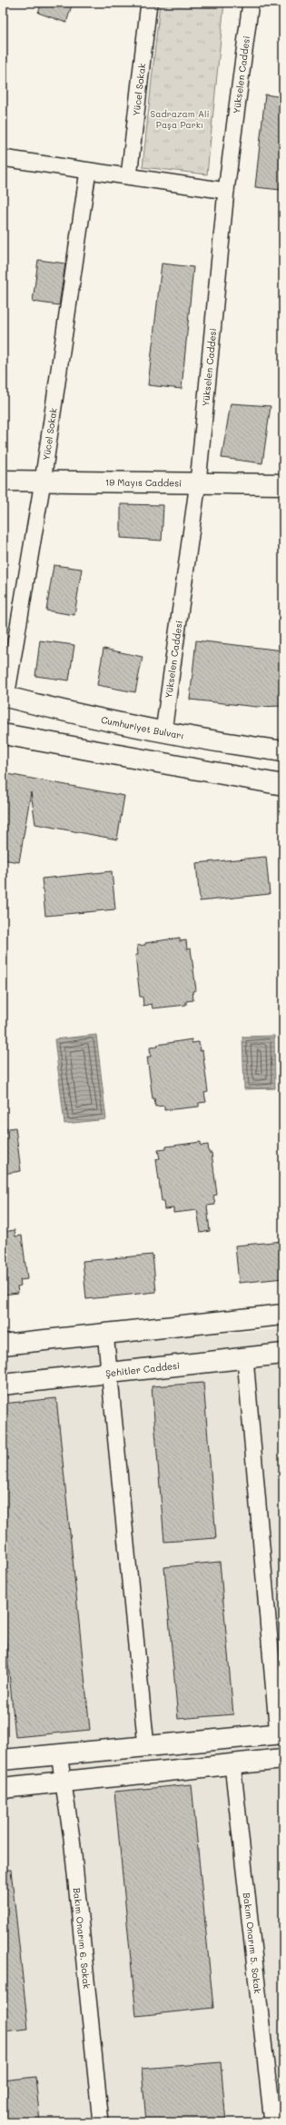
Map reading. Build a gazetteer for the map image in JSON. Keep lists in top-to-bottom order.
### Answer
{
  "streets": {
    "street": [
      "Yükselen Caddesi",
      "Yücel Sokak",
      "19 Mayıs Caddesi",
      "Cumhuriyet Bulvarı",
      "Şehitler Caddesi",
      "Bakım Onarım 6. Sokak",
      "Bakım Onarım 5. Sokak"
    ]
  },
  "crossings": [
    ["Yükselen Caddesi", "19 Mayıs Caddesi"],
    ["Yükselen Caddesi", "Cumhuriyet Bulvarı"],
    ["Yücel Sokak", "19 Mayıs Caddesi"],
    ["Yücel Sokak", "Cumhuriyet Bulvarı"]
  ],
  "parks": ["Sadrazam Ali Paşa Parkı"]
}
